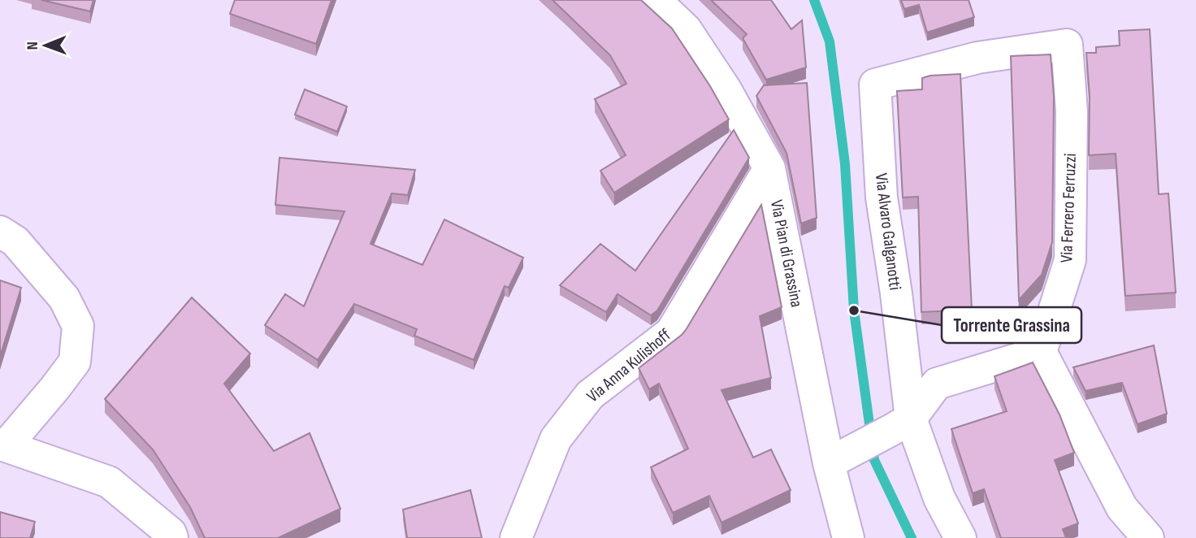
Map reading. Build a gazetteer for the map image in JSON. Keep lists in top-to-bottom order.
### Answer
{
  "streets": {
    "street": [
      "Via Ferrero Ferruzzi",
      "Via Alvaro Galganotti",
      "Via Pian di Grassina",
      "Via Anna Kulishoff"
    ]
  },
  "crossings": [
    ["Via Ferrero Ferruzzi", "Via Alvaro Galganotti"],
    ["Via Pian di Grassina", "Via Anna Kulishoff"]
  ],
  "places": ["Torrente Grassina"],
  "north": "left"
}
